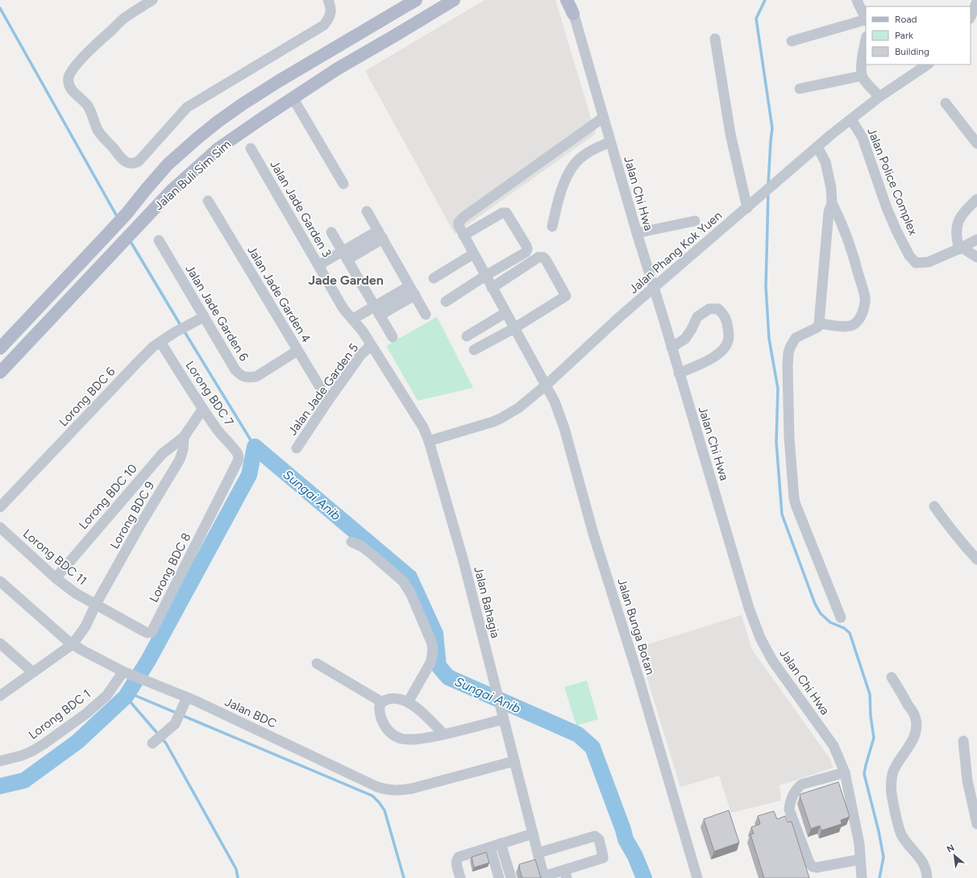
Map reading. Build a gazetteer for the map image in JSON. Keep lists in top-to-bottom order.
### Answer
{
  "streets": {
    "main road": ["Jalan Buli Sim Sim"],
    "street": [
      "Jalan Police Complex",
      "Jalan Chi Hwa",
      "Jalan Jade Garden 3",
      "Jalan Phang Kok Yuen",
      "Jalan Jade Garden 4",
      "Jalan Jade Garden 6",
      "Jalan Jade Garden 5",
      "Lorong BDC 7",
      "Lorong BDC 6",
      "Lorong BDC 10",
      "Lorong BDC 9",
      "Lorong BDC 11",
      "Lorong BDC 8",
      "Jalan Bahagia",
      "Jalan Bunga Botan",
      "Jalan BDC",
      "Lorong BDC 1"
    ]
  },
  "crossings": [
    ["Jalan Police Complex", "Jalan Phang Kok Yuen"],
    ["Jalan Chi Hwa", "Jalan Phang Kok Yuen"],
    ["Jalan Jade Garden 3", "Jalan Jade Garden 5"],
    ["Jalan Jade Garden 3", "Jalan Bahagia"],
    ["Jalan Phang Kok Yuen", "Jalan Bahagia"],
    ["Jalan Phang Kok Yuen", "Jalan Bunga Botan"],
    ["Jalan Jade Garden 4", "Jalan Jade Garden 6"],
    ["Jalan Jade Garden 4", "Jalan Jade Garden 5"],
    ["Jalan Jade Garden 6", "Lorong BDC 6"],
    ["Jalan Jade Garden 5", "Jalan Bahagia"],
    ["Lorong BDC 7", "Lorong BDC 6"],
    ["Lorong BDC 7", "Lorong BDC 8"],
    ["Lorong BDC 10", "Lorong BDC 9"],
    ["Lorong BDC 10", "Lorong BDC 11"],
    ["Lorong BDC 9", "Lorong BDC 11"],
    ["Lorong BDC 9", "Lorong BDC 8"],
    ["Lorong BDC 9", "Jalan BDC"],
    ["Lorong BDC 11", "Lorong BDC 8"],
    ["Jalan Bahagia", "Jalan BDC"],
    ["Jalan BDC", "Lorong BDC 1"]
  ],
  "districts": ["Jade Garden"],
  "water": ["Sungai Anib"],
  "legend": ["Road", "Park", "Building"],
  "north": "top left"
}
